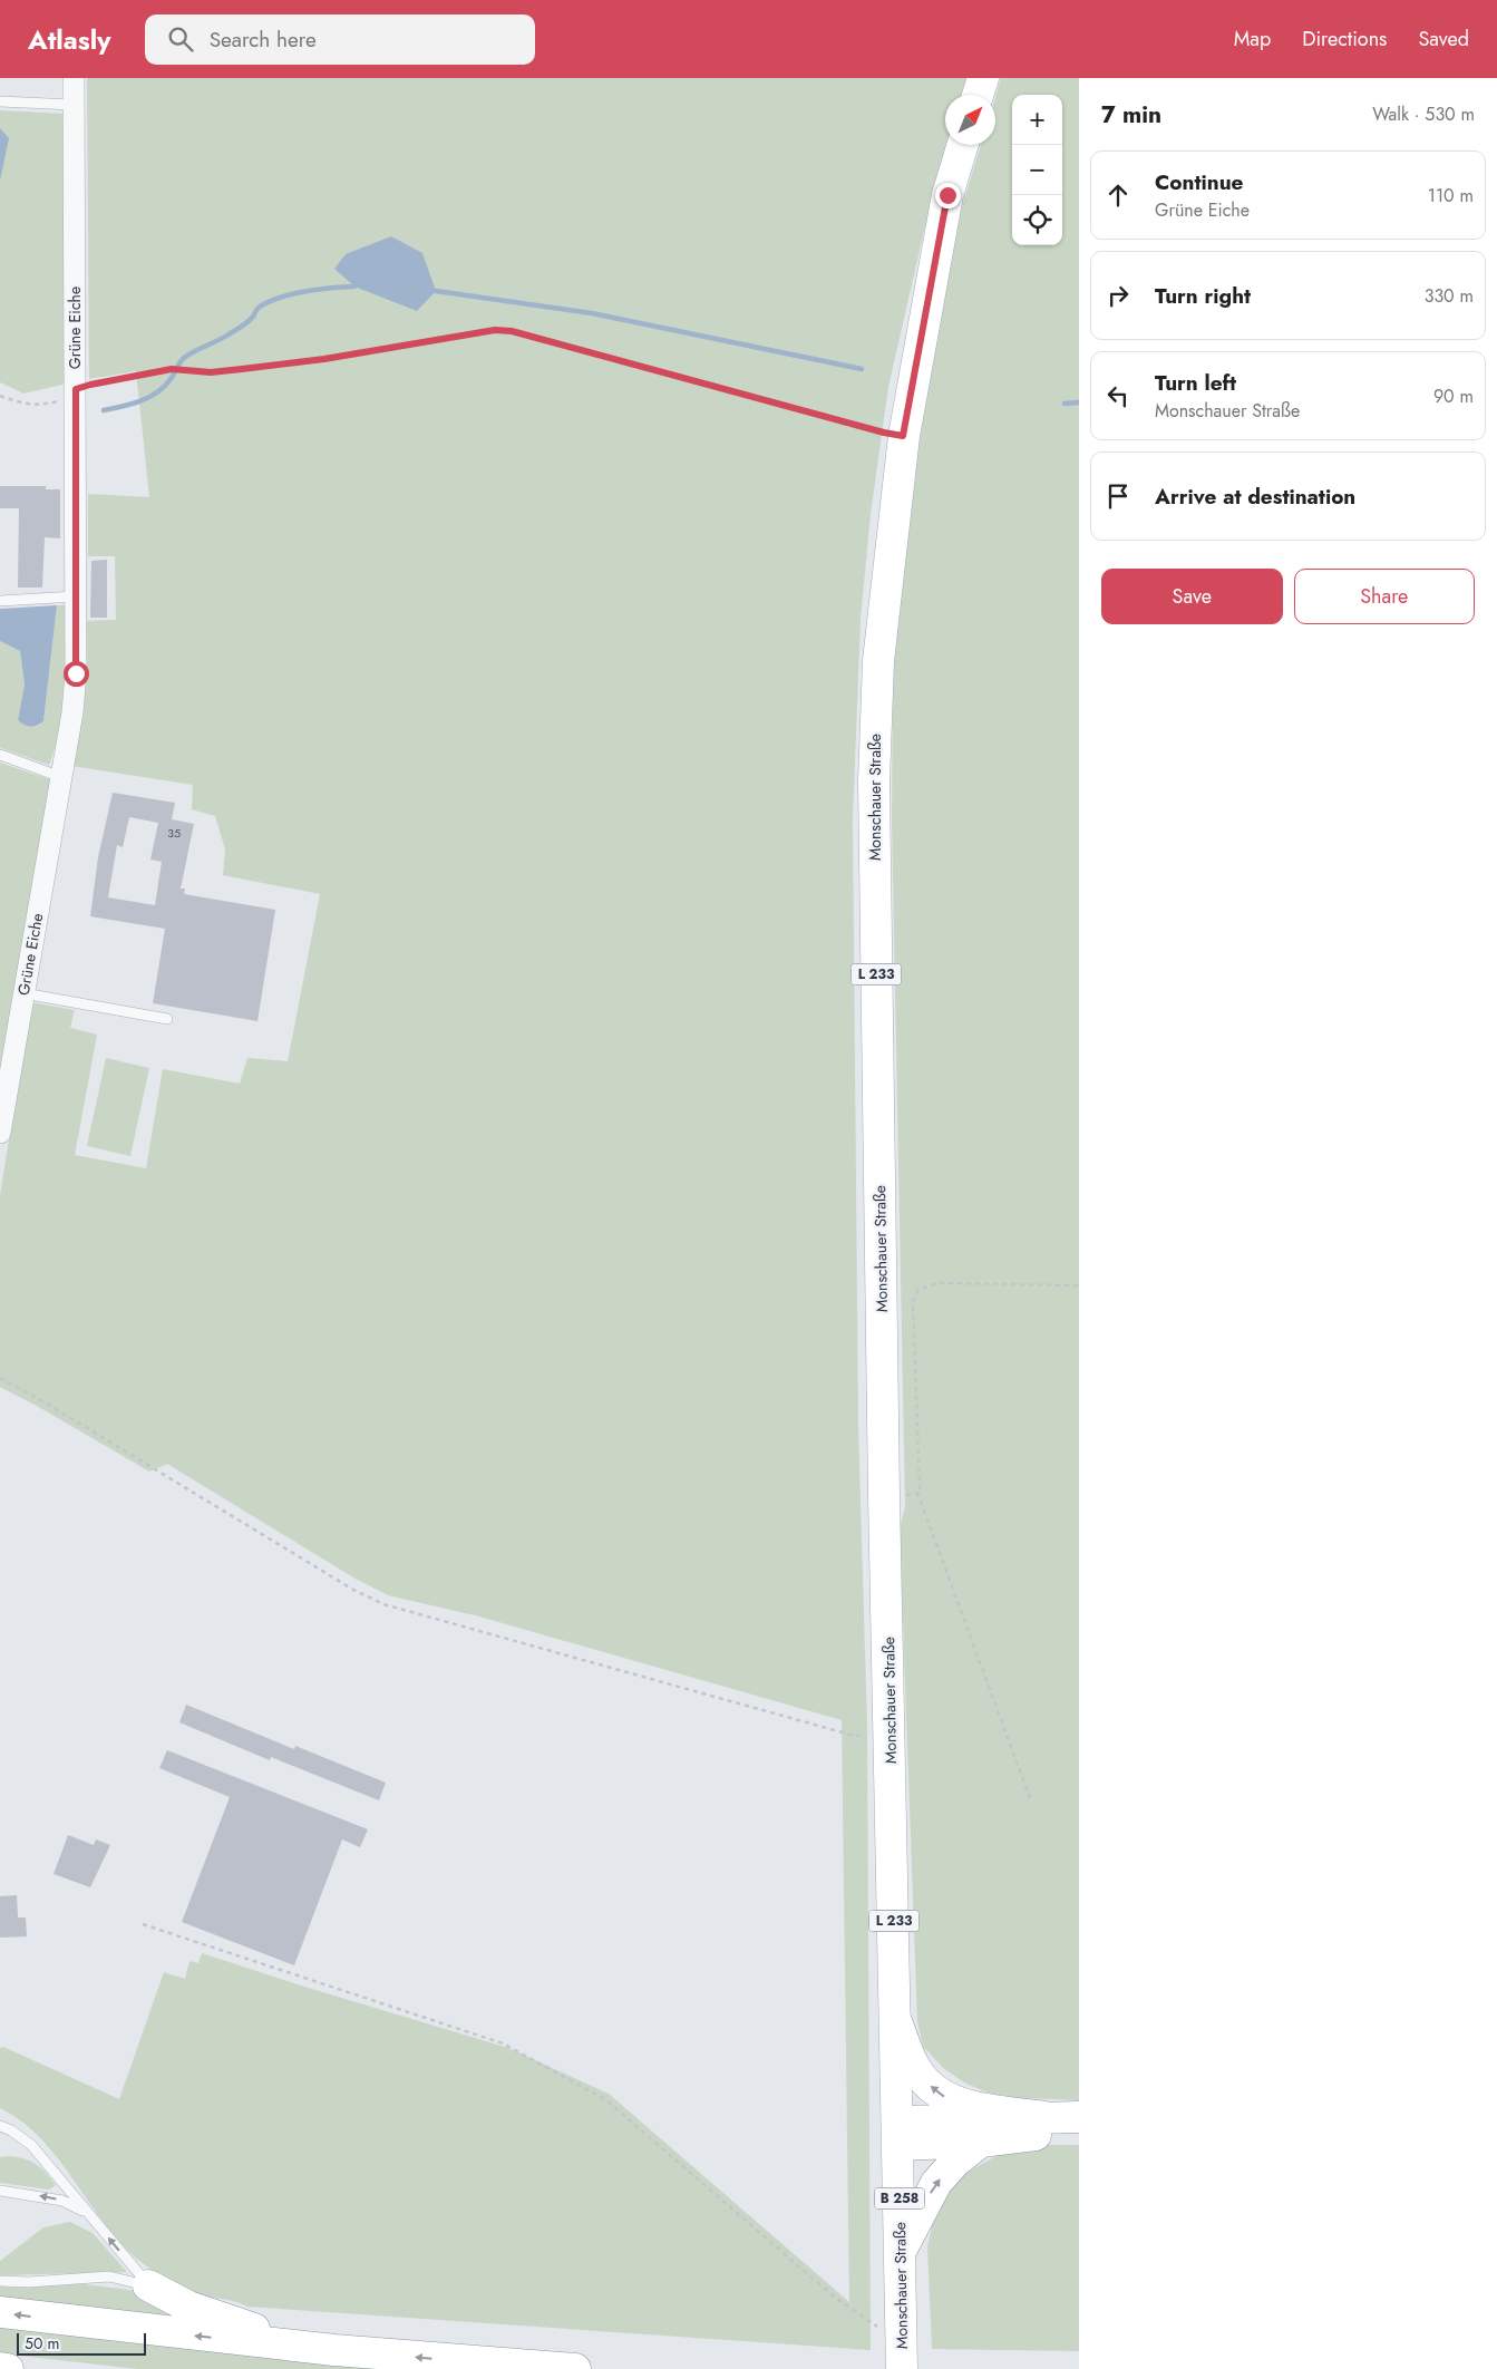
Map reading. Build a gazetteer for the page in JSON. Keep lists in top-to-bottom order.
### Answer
{
  "streets": {
    "main road": ["Monschauer Straße", "L 233", "B 258"],
    "street": ["Grüne Eiche"]
  },
  "house_numbers": ["35"],
  "scale_bar": "50 m",
  "north": "top right",
  "page": {
    "header": "Atlasly",
    "search": "Search here",
    "nav": ["Map", "Directions", "Saved"],
    "heading": ["7 min", "Walk · 530 m"],
    "map_buttons": ["+", "−"],
    "list": [
      ["Continue", "Grüne Eiche", "110 m"],
      ["Turn right", "330 m"],
      ["Turn left", "Monschauer Straße", "90 m"],
      "Arrive at destination"
    ],
    "buttons": ["Save", "Share"],
    "scale": "50 m"
  }
}
